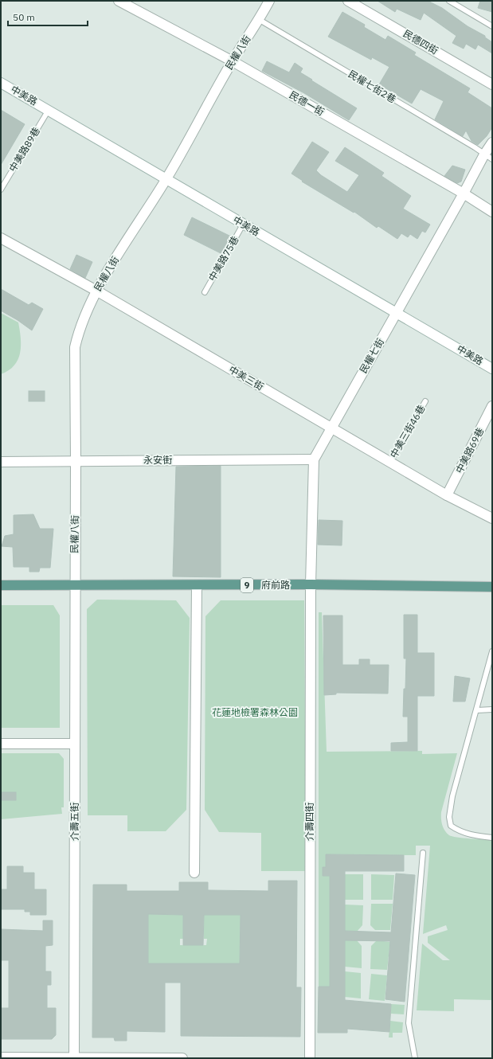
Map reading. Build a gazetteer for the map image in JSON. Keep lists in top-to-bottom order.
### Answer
{
  "streets": {
    "main road": ["9", "府前路"],
    "street": [
      "民德四街",
      "民權八街",
      "中美路",
      "民德一街",
      "民權七街",
      "中美三街",
      "中美路69巷",
      "永安街",
      "介壽五街",
      "介壽四街"
    ],
    "lane": [
      "民權七街2巷",
      "中美路89巷",
      "中美路75巷",
      "中美三街46巷"
    ]
  },
  "crossings": [
    ["民權八街", "民權七街2巷"],
    ["民權八街", "中美路"],
    ["民權八街", "民德一街"],
    ["民權八街", "中美三街"],
    ["民權八街", "永安街"],
    ["民權八街", "府前路"],
    ["民權八街", "介壽五街"],
    ["民權七街2巷", "民權七街"],
    ["中美路", "中美路89巷"],
    ["中美路", "中美路75巷"],
    ["中美路", "民權七街"],
    ["民德一街", "民權七街"],
    ["民權七街", "中美三街"],
    ["民權七街", "永安街"],
    ["民權七街", "府前路"],
    ["民權七街", "介壽四街"],
    ["中美三街", "中美三街46巷"],
    ["中美三街", "中美路69巷"],
    ["府前路", "介壽五街"],
    ["府前路", "介壽四街"]
  ],
  "parks": ["花蓮地檢署森林公園"],
  "scale_bar": "50 m"
}
